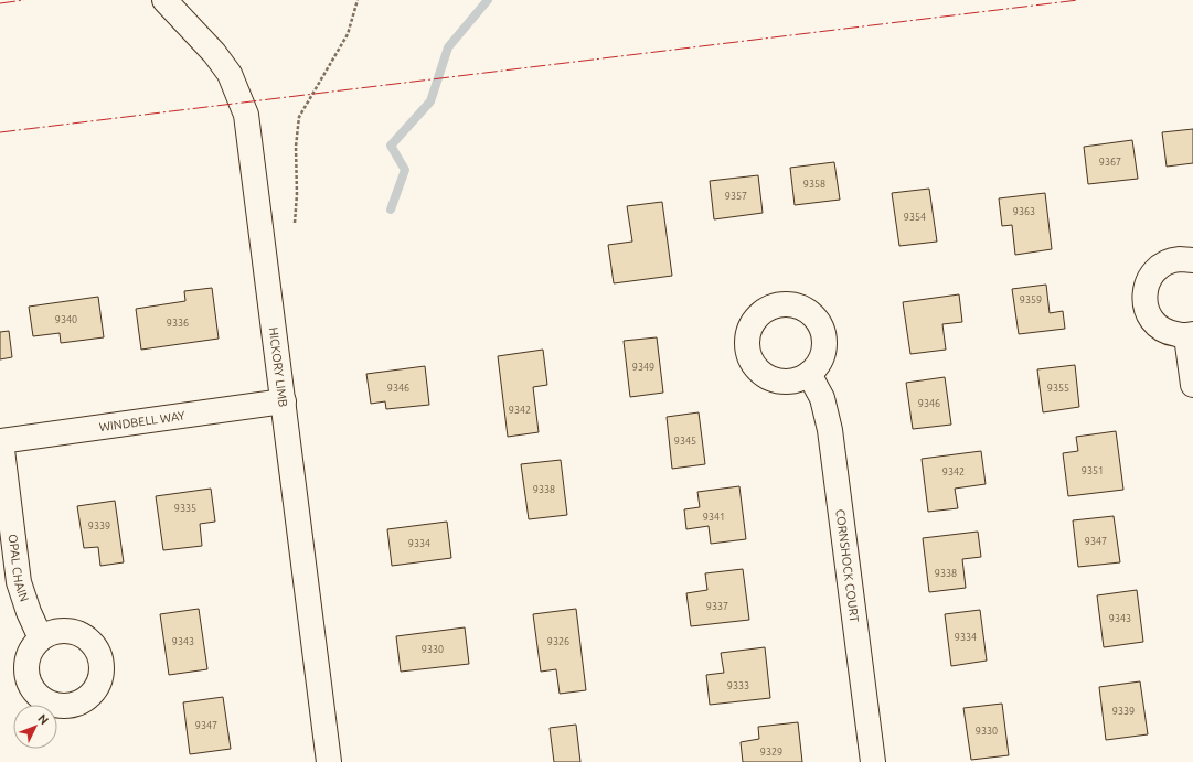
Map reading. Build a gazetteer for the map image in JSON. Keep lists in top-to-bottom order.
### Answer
{
  "streets": {
    "street": [
      "HICKORY LIMB",
      "WINDBELL WAY",
      "CORNSHOCK COURT",
      "OPAL CHAIN"
    ]
  },
  "crossings": [
    ["HICKORY LIMB", "WINDBELL WAY"],
    ["WINDBELL WAY", "OPAL CHAIN"]
  ],
  "house_numbers": [
    "9367",
    "9358",
    "9357",
    "9363",
    "9354",
    "9359",
    "9340",
    "9336",
    "9349",
    "9346",
    "9355",
    "9346",
    "9342",
    "9345",
    "9351",
    "9342",
    "9338",
    "9335",
    "9341",
    "9339",
    "9347",
    "9334",
    "9338",
    "9337",
    "9343",
    "9334",
    "9343",
    "9326",
    "9330",
    "9333",
    "9339",
    "9347",
    "9330",
    "9329"
  ],
  "north": "top right"
}
